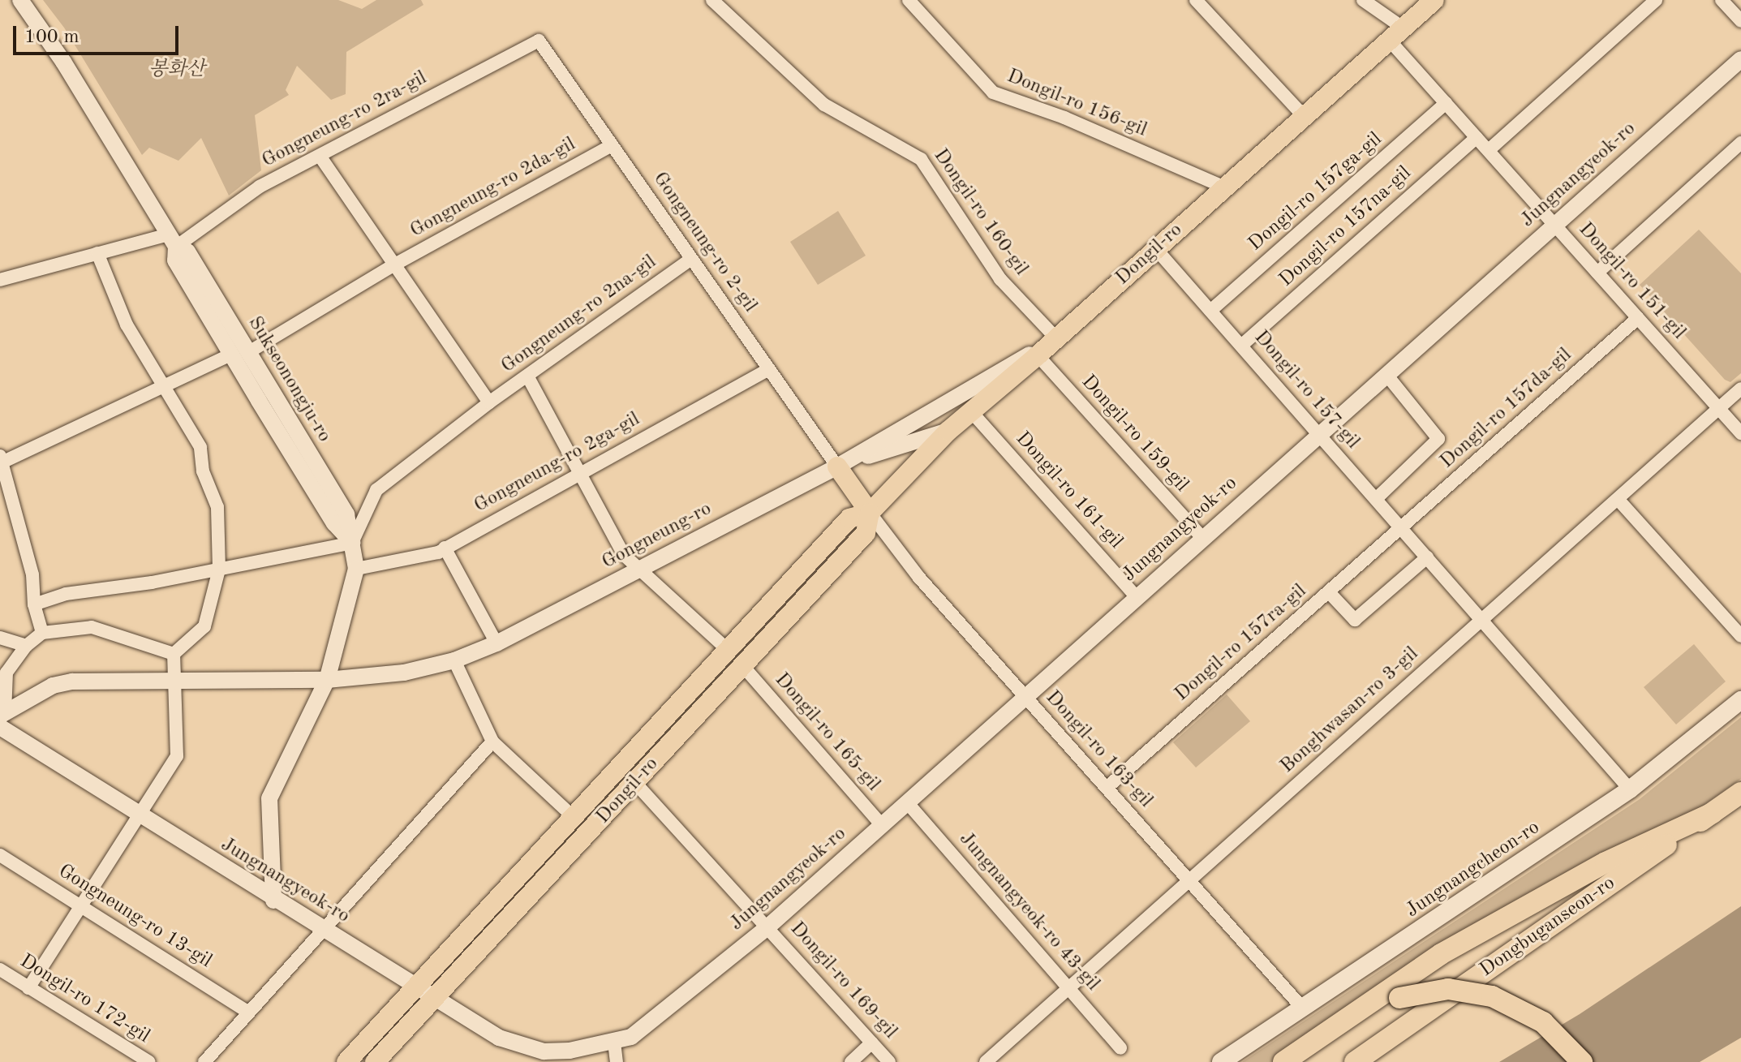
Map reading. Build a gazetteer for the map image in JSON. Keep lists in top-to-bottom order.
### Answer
{
  "streets": {
    "highway": ["Dongbuganseon-ro"],
    "main road": ["Dongil-ro", "Jungnangcheon-ro"],
    "street": [
      "Dongil-ro 156-gil",
      "Gongneung-ro 2ra-gil",
      "Jungnangyeok-ro",
      "Gongneung-ro 2da-gil",
      "Dongil-ro 157ga-gil",
      "Dongil-ro 160-gil",
      "Dongil-ro 157na-gil",
      "Gongneung-ro 2-gil",
      "Dongil-ro 151-gil",
      "Gongneung-ro 2na-gil",
      "Sukseonongju-ro",
      "Dongil-ro 157-gil",
      "Dongil-ro 157da-gil",
      "Dongil-ro 159-gil",
      "Gongneung-ro 2ga-gil",
      "Dongil-ro 161-gil",
      "Gongneung-ro",
      "Dongil-ro 157ra-gil",
      "Bonghwasan-ro 3-gil",
      "Dongil-ro 165-gil",
      "Dongil-ro 163-gil",
      "Jungnangyeok-ro 43-gil",
      "Gongneung-ro 13-gil",
      "Dongil-ro 169-gil",
      "Dongil-ro 172-gil"
    ]
  },
  "crossings": [
    ["Dongil-ro 156-gil", "Dongil-ro"],
    ["Gongneung-ro 2ra-gil", "Gongneung-ro 2-gil"],
    ["Gongneung-ro 2ra-gil", "Sukseonongju-ro"],
    ["Jungnangyeok-ro", "Dongil-ro"],
    ["Jungnangyeok-ro", "Dongil-ro 151-gil"],
    ["Jungnangyeok-ro", "Dongil-ro 157-gil"],
    ["Jungnangyeok-ro", "Dongil-ro 159-gil"],
    ["Jungnangyeok-ro", "Dongil-ro 161-gil"],
    ["Jungnangyeok-ro", "Gongneung-ro"],
    ["Jungnangyeok-ro", "Dongil-ro 165-gil"],
    ["Jungnangyeok-ro", "Dongil-ro 163-gil"],
    ["Jungnangyeok-ro", "Jungnangyeok-ro 43-gil"],
    ["Jungnangyeok-ro", "Dongil-ro 169-gil"],
    ["Gongneung-ro 2da-gil", "Gongneung-ro 2-gil"],
    ["Gongneung-ro 2da-gil", "Sukseonongju-ro"],
    ["Dongil-ro 157ga-gil", "Dongil-ro 151-gil"],
    ["Dongil-ro 157ga-gil", "Dongil-ro 157-gil"],
    ["Dongil-ro 160-gil", "Dongil-ro"],
    ["Dongil-ro 160-gil", "Gongneung-ro"],
    ["Dongil-ro 157na-gil", "Dongil-ro 151-gil"],
    ["Dongil-ro 157na-gil", "Dongil-ro 157-gil"],
    ["Gongneung-ro 2-gil", "Gongneung-ro 2na-gil"],
    ["Gongneung-ro 2-gil", "Gongneung-ro 2ga-gil"],
    ["Gongneung-ro 2-gil", "Gongneung-ro"],
    ["Dongil-ro", "Dongil-ro 151-gil"],
    ["Dongil-ro", "Dongil-ro 157-gil"],
    ["Dongil-ro", "Dongil-ro 159-gil"],
    ["Dongil-ro", "Dongil-ro 161-gil"],
    ["Dongil-ro", "Gongneung-ro"],
    ["Dongil-ro", "Dongil-ro 165-gil"],
    ["Dongil-ro", "Dongil-ro 163-gil"],
    ["Dongil-ro", "Dongil-ro 169-gil"],
    ["Dongil-ro 151-gil", "Dongil-ro 157da-gil"],
    ["Dongil-ro 151-gil", "Bonghwasan-ro 3-gil"],
    ["Gongneung-ro 2na-gil", "Sukseonongju-ro"],
    ["Dongil-ro 157-gil", "Dongil-ro 157da-gil"],
    ["Dongil-ro 157-gil", "Dongil-ro 157ra-gil"],
    ["Dongil-ro 157-gil", "Bonghwasan-ro 3-gil"],
    ["Dongil-ro 157-gil", "Jungnangcheon-ro"],
    ["Dongil-ro 157da-gil", "Dongil-ro 157ra-gil"],
    ["Dongil-ro 157ra-gil", "Dongil-ro 163-gil"],
    ["Bonghwasan-ro 3-gil", "Dongil-ro 163-gil"],
    ["Bonghwasan-ro 3-gil", "Jungnangyeok-ro 43-gil"],
    ["Dongil-ro 163-gil", "Jungnangcheon-ro"]
  ],
  "parks": ["봉화산"],
  "scale_bar": "100 m"
}
